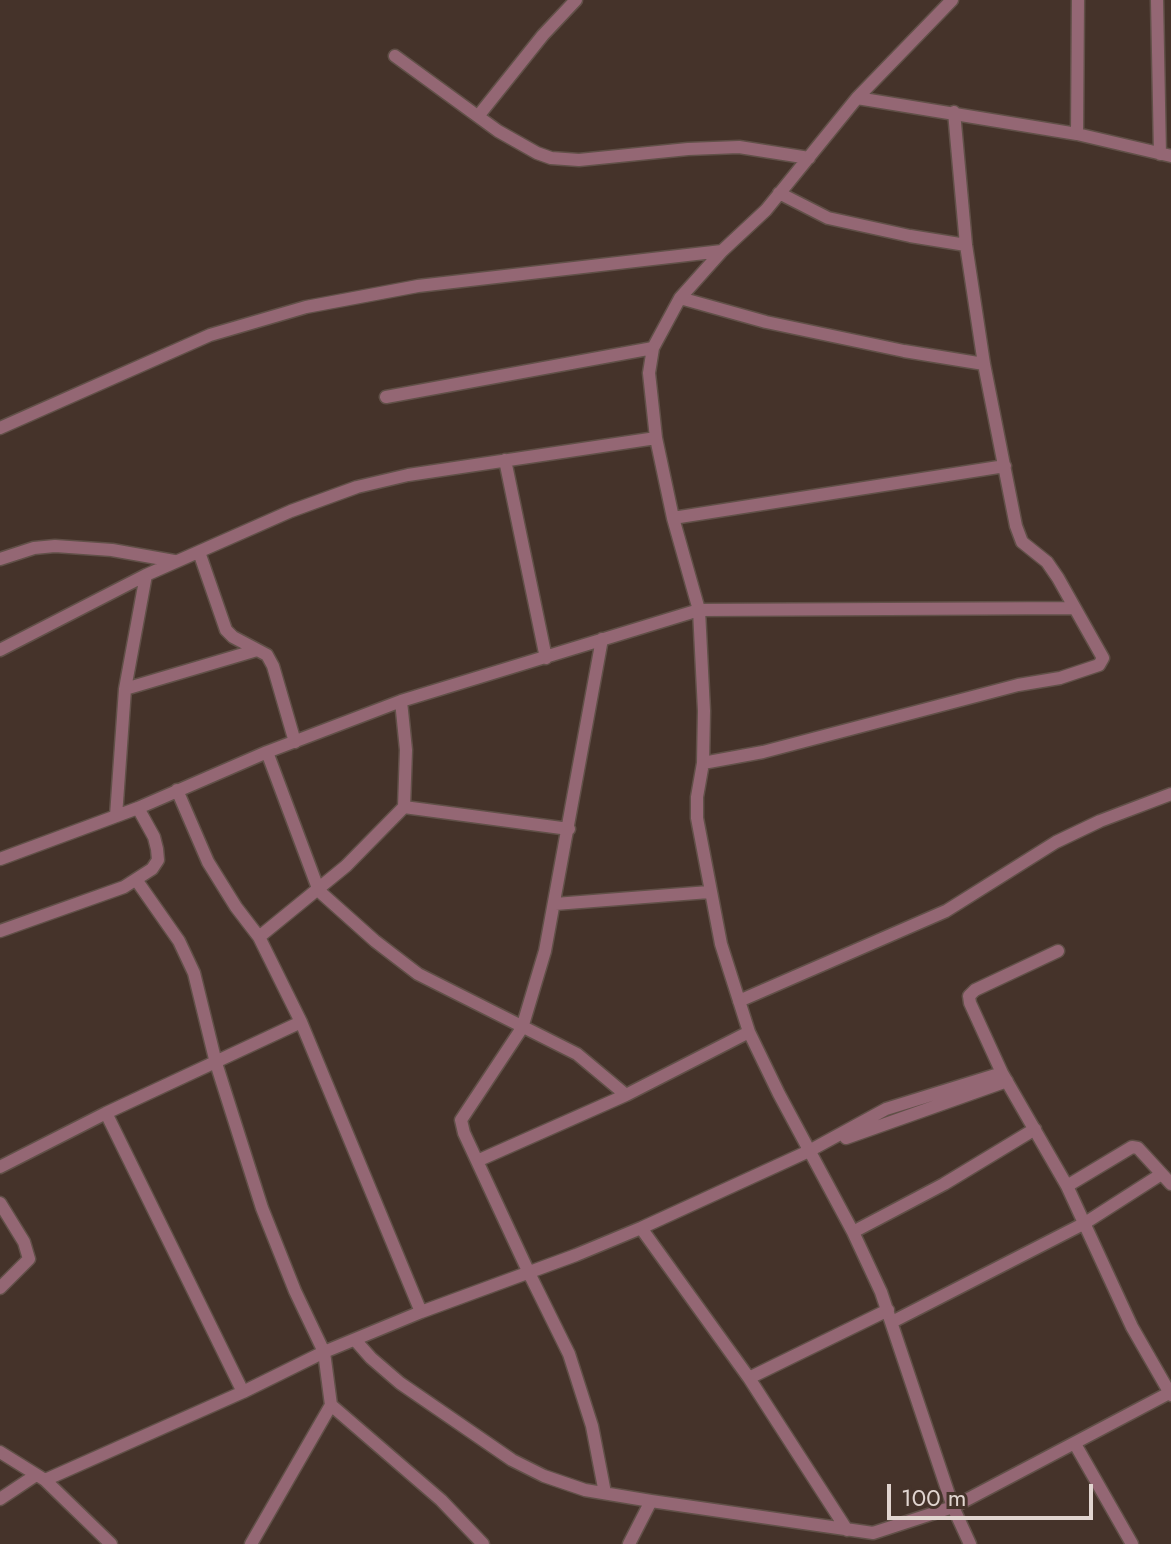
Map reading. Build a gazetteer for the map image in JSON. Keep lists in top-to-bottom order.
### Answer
{
  "scale_bar": "100 m"
}
